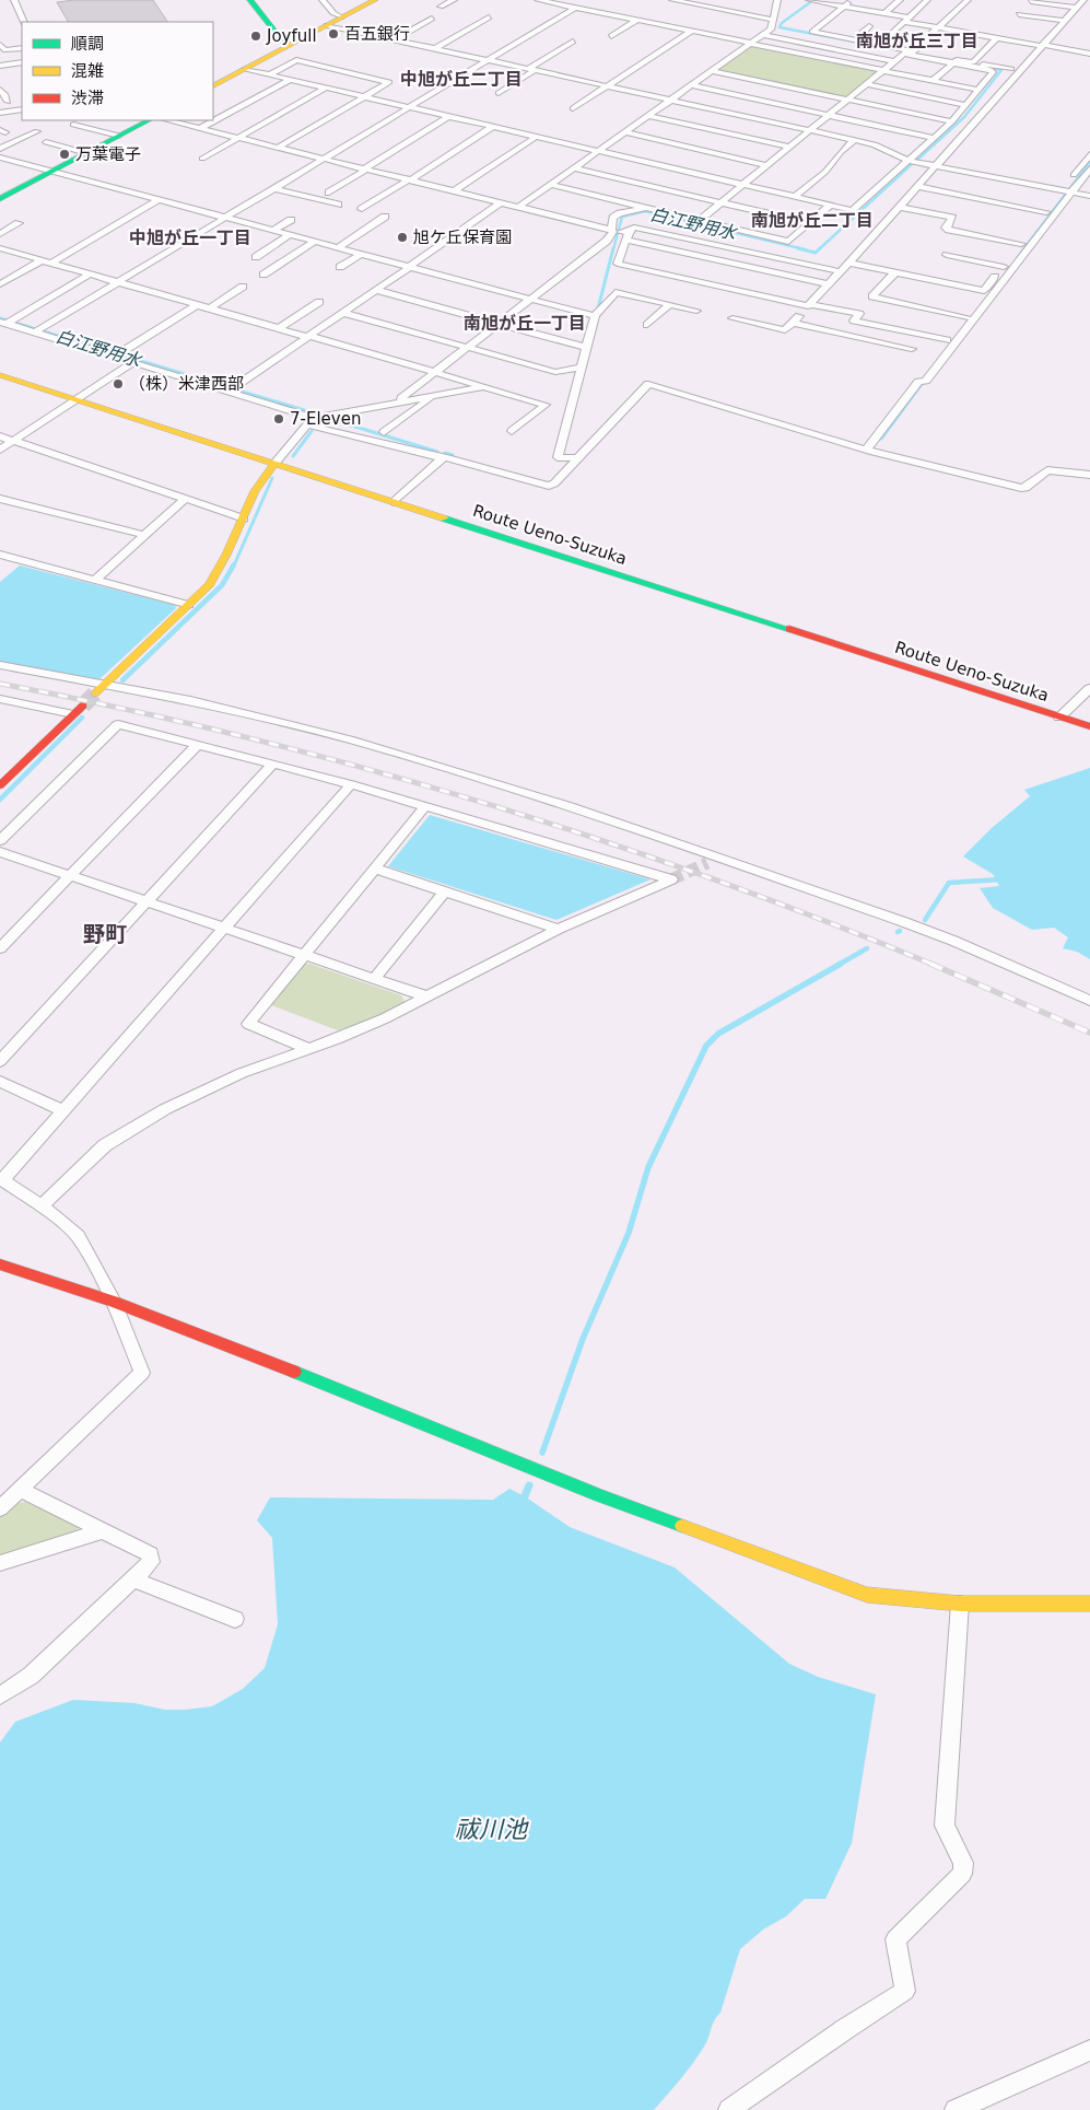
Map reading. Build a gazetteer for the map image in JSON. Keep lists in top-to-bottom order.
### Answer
{
  "streets": {
    "main road": ["Route Ueno-Suzuka"]
  },
  "districts": [
    "南旭が丘三丁目",
    "中旭が丘二丁目",
    "南旭が丘二丁目",
    "中旭が丘一丁目",
    "南旭が丘一丁目",
    "野町"
  ],
  "water": ["白江野用水", "祓川池"],
  "places": [
    "百五銀行",
    "Joyfull",
    "万葉電子",
    "旭ケ丘保育園",
    "（株）米津西部",
    "7-Eleven"
  ],
  "legend": ["順調", "混雑", "渋滞"]
}
